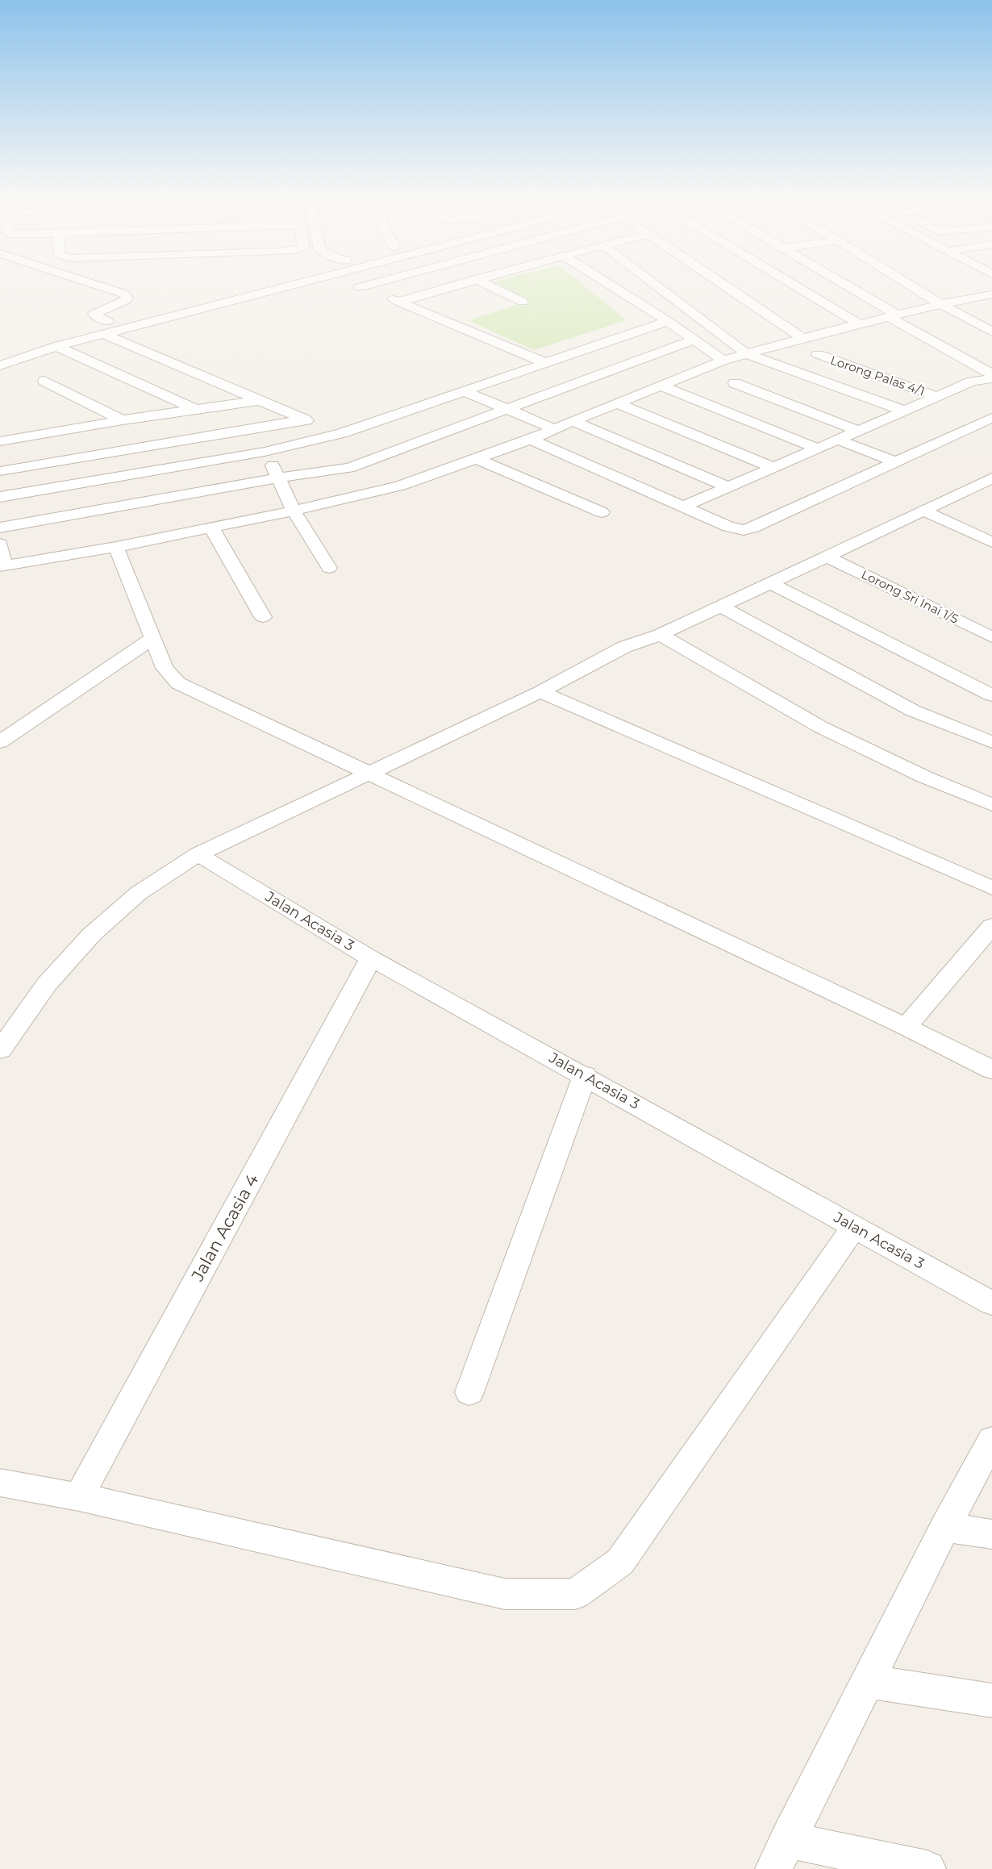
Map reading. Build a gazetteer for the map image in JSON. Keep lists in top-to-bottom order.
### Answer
{
  "streets": {
    "street": [
      "Lorong Palas 4/1",
      "Lorong Sri Inai 1/5",
      "Jalan Acasia 3",
      "Jalan Acasia 4"
    ]
  },
  "crossings": [
    ["Jalan Acasia 3", "Jalan Acasia 4"]
  ]
}
